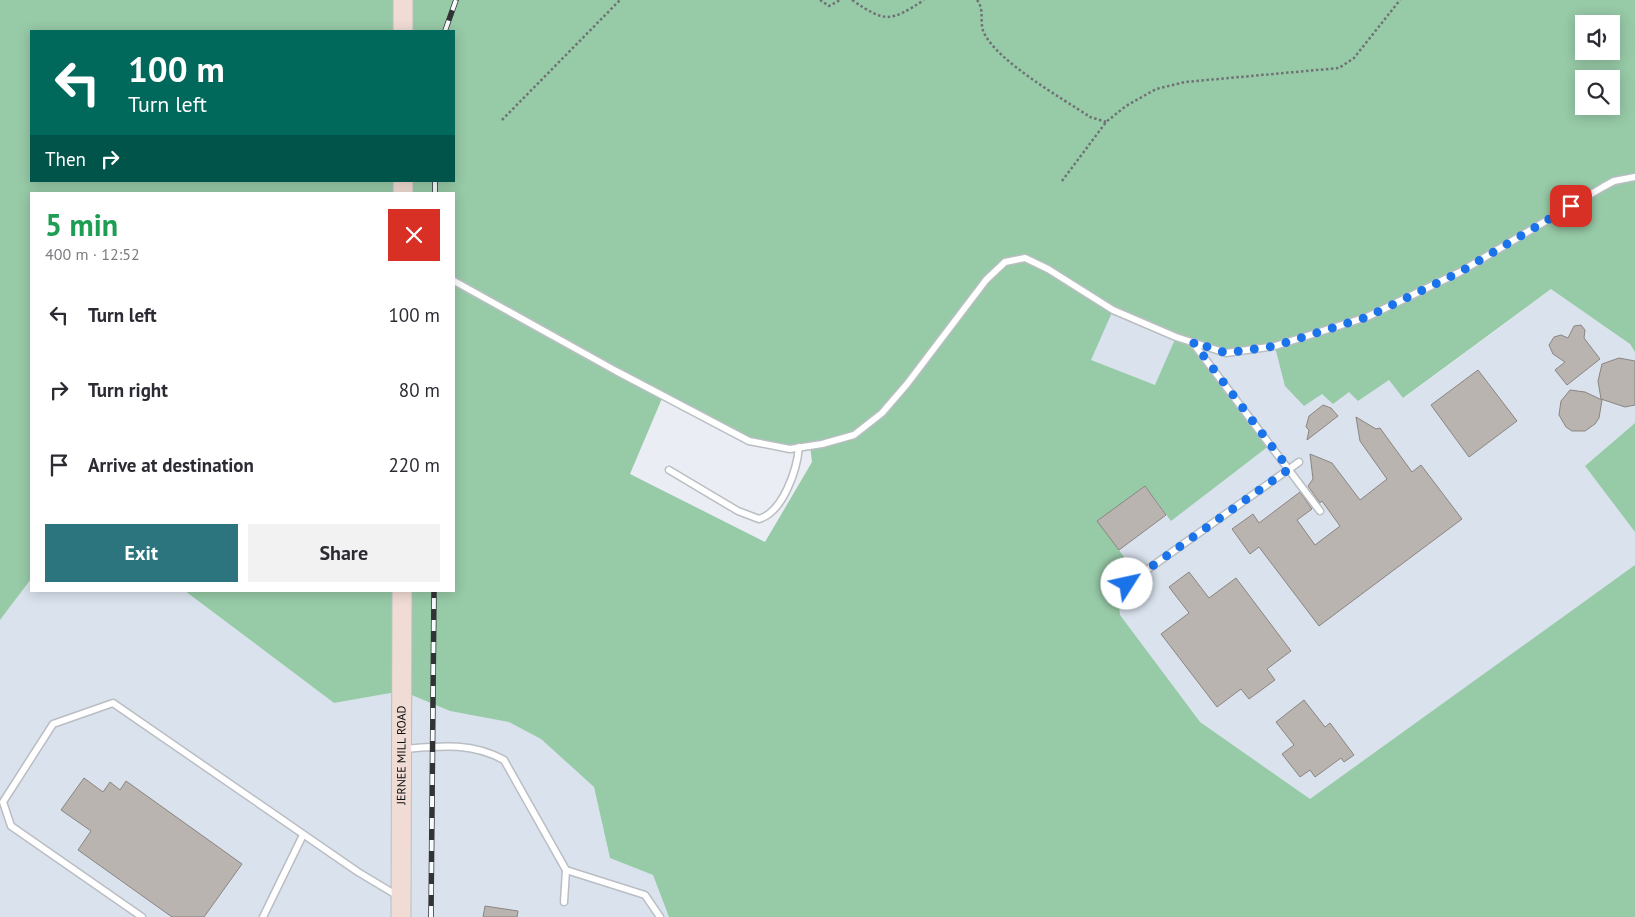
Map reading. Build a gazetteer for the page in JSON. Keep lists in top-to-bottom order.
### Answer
{
  "streets": {
    "street": ["JERNEE MILL ROAD"]
  },
  "page": {
    "turn": ["100 m", "Turn left"],
    "then": "Then",
    "heading": ["5 min", "400 m · 12:52"],
    "list": [
      {
        "name": "Turn left",
        "value": "100 m"
      },
      {
        "name": "Turn right",
        "value": "80 m"
      },
      {
        "name": "Arrive at destination",
        "value": "220 m"
      }
    ],
    "buttons": ["Exit", "Share"]
  }
}
